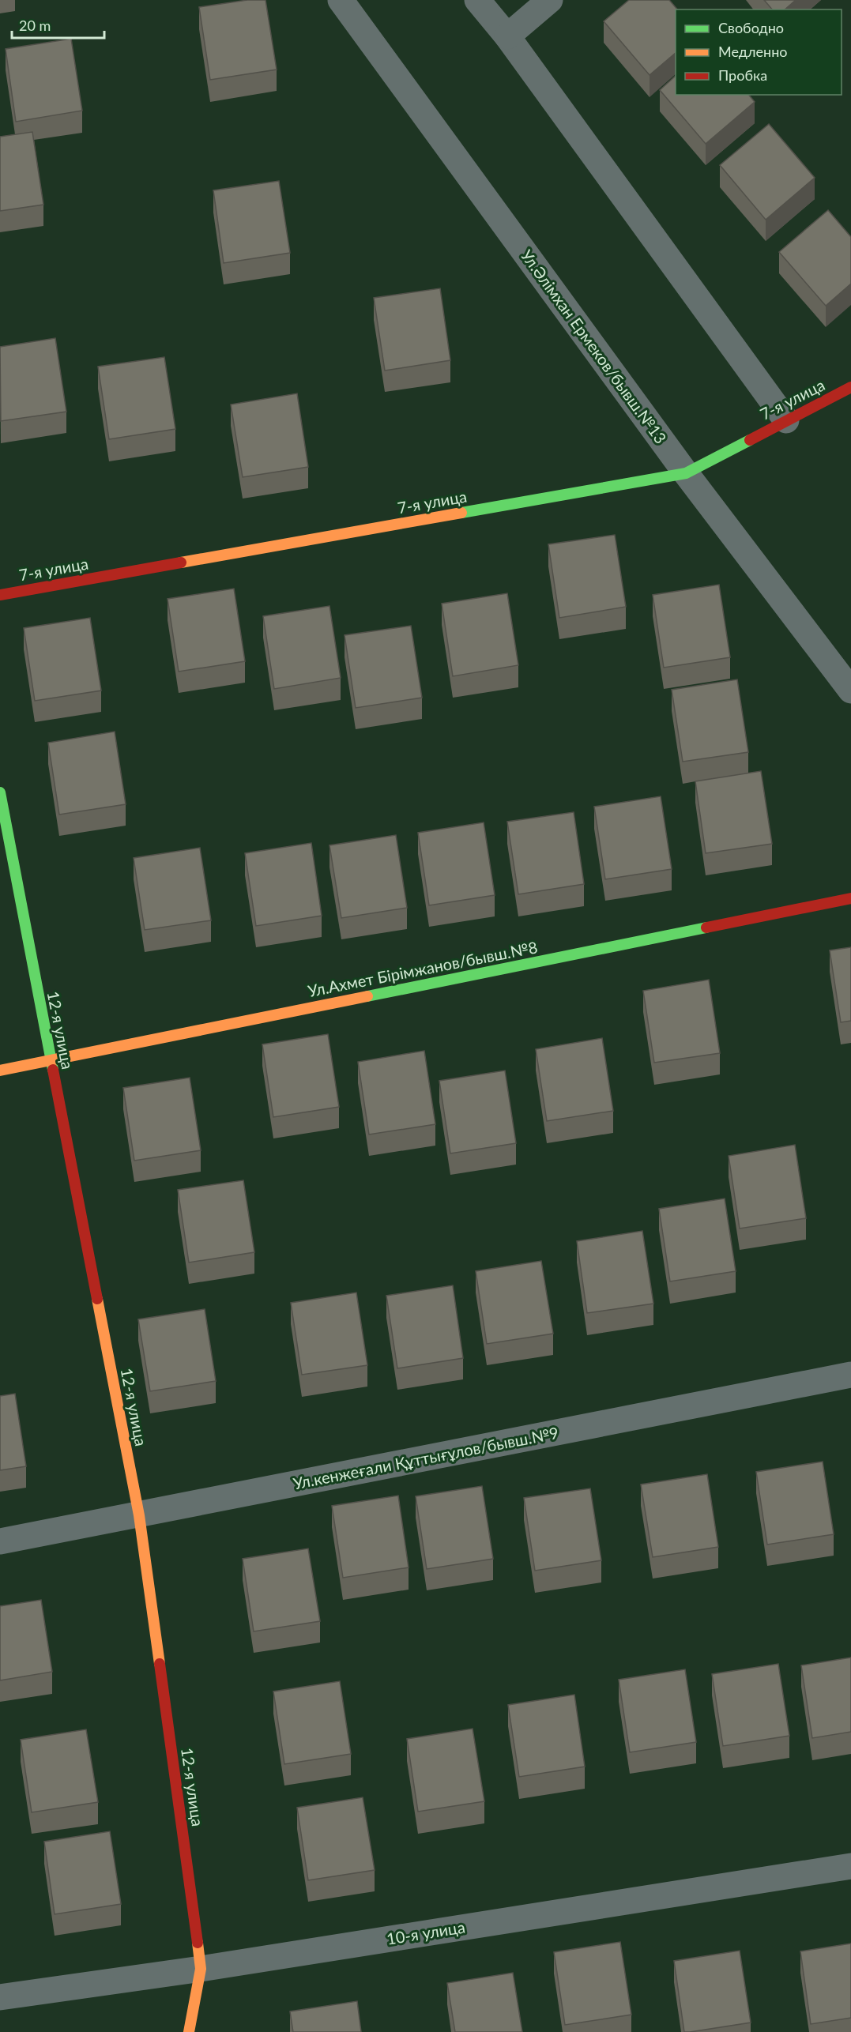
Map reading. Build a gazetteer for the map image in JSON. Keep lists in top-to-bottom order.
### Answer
{
  "streets": {
    "street": [
      "Ул.Әлімхан Ермеков/бывш.№13",
      "7-я улица",
      "Ул.Ахмет Бірімжанов/бывш.№8",
      "12-я улица",
      "Ул.кенжеғали Құттығұлов/бывш.№9",
      "10-я улица"
    ]
  },
  "crossings": [
    ["Ул.Әлімхан Ермеков/бывш.№13", "7-я улица"],
    ["Ул.Ахмет Бірімжанов/бывш.№8", "12-я улица"],
    ["12-я улица", "Ул.кенжеғали Құттығұлов/бывш.№9"],
    ["12-я улица", "10-я улица"]
  ],
  "legend": ["Свободно", "Медленно", "Пробка"],
  "scale_bar": "20 m"
}
